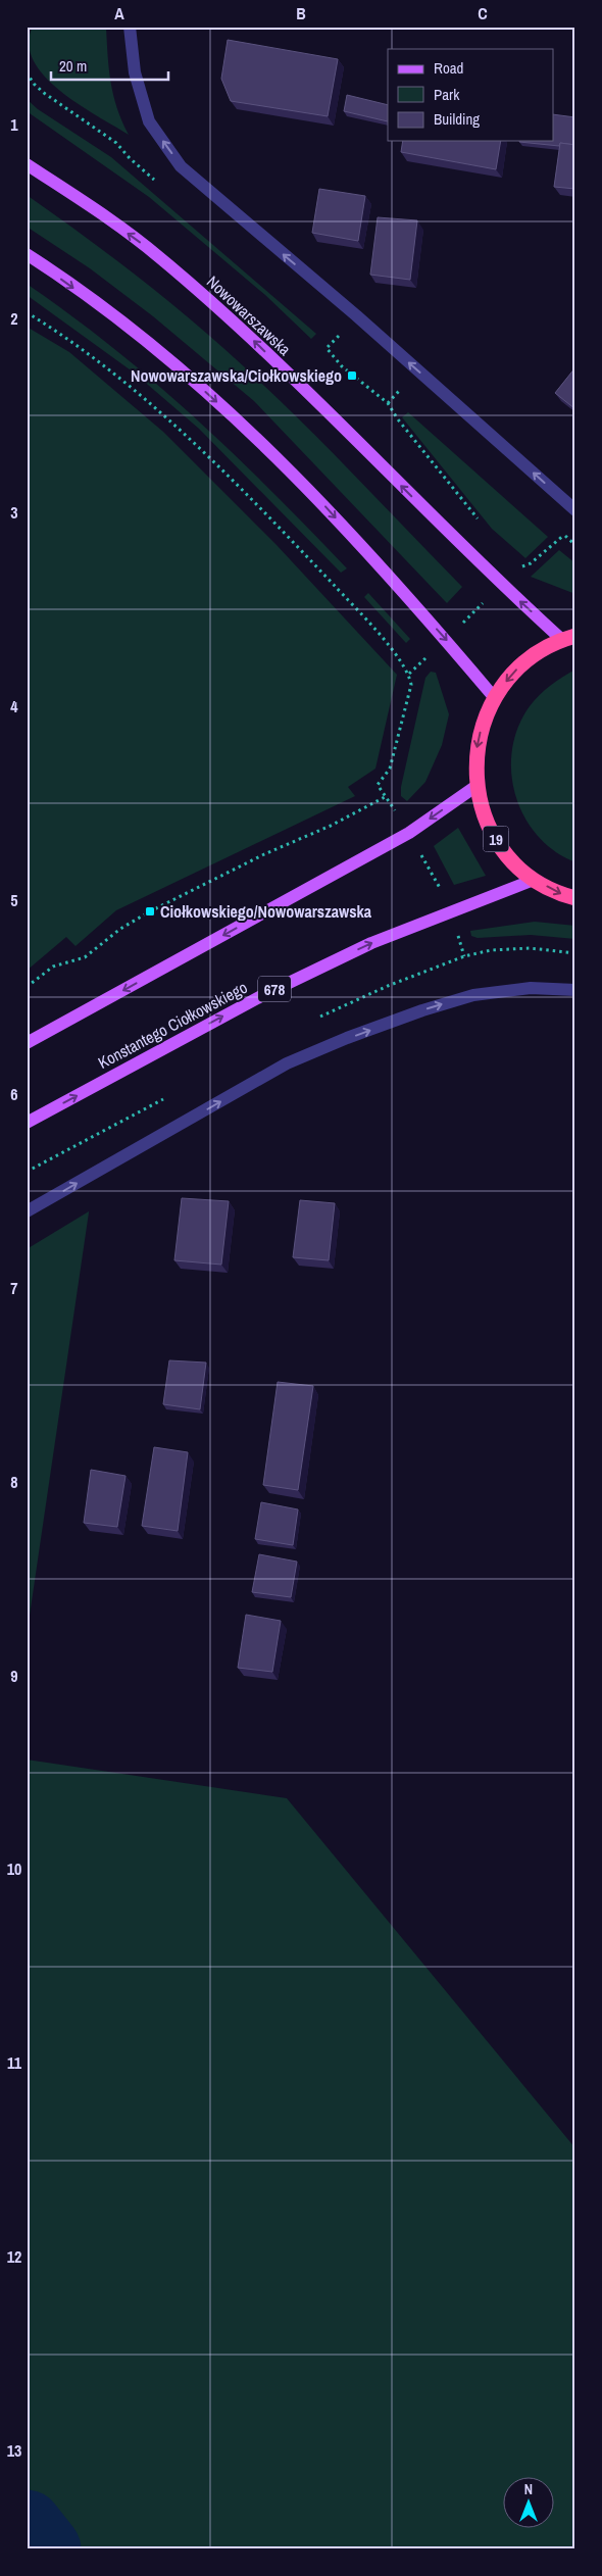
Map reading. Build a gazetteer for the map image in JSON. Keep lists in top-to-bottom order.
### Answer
{
  "streets": {
    "highway": ["19"],
    "main road": ["Nowowarszawska", "678", "Konstantego Ciołkowskiego"]
  },
  "crossings": [
    ["Nowowarszawska", "19"],
    ["19", "Konstantego Ciołkowskiego"]
  ],
  "places": {
    "transit": ["Nowowarszawska/Ciołkowskiego", "Ciołkowskiego/Nowowarszawska"]
  },
  "legend": ["Road", "Park", "Building"],
  "scale_bar": "20 m",
  "north": "top",
  "grid": {
    "columns": ["A", "B", "C"],
    "rows": [
      "1",
      "2",
      "3",
      "4",
      "5",
      "6",
      "7",
      "8",
      "9",
      "10",
      "11",
      "12",
      "13"
    ]
  }
}
